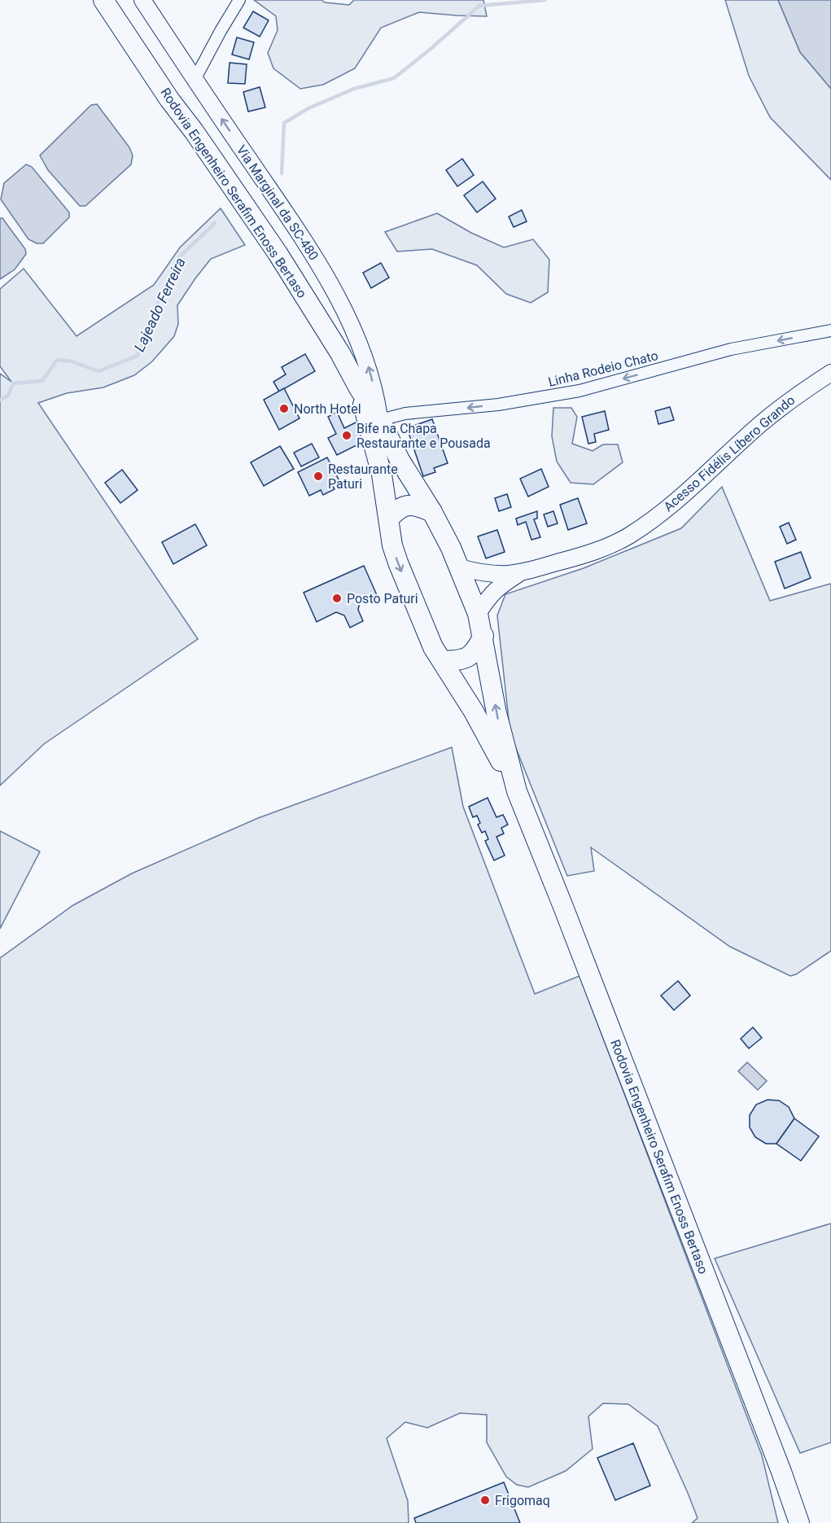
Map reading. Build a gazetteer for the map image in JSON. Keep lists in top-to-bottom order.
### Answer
{
  "streets": {
    "highway": ["Rodovia Engenheiro Serafim Enoss Bertaso"],
    "street": ["Via Marginal da SC-480", "Linha Rodeio Chato", "Acesso Fidélis Líbero Grando"]
  },
  "crossings": [
    ["Rodovia Engenheiro Serafim Enoss Bertaso", "Via Marginal da SC-480"],
    ["Rodovia Engenheiro Serafim Enoss Bertaso", "Linha Rodeio Chato"],
    ["Rodovia Engenheiro Serafim Enoss Bertaso", "Acesso Fidélis Líbero Grando"],
    ["Via Marginal da SC-480", "Linha Rodeio Chato"]
  ],
  "one_way": ["Via Marginal da SC-480", "Linha Rodeio Chato"],
  "water": ["Lajeado Ferreira"],
  "places": [
    "North Hotel",
    "Bife na Chapa Restaurante e Pousada",
    "Restaurante Paturi",
    "Posto Paturi",
    "Frigomaq"
  ]
}
